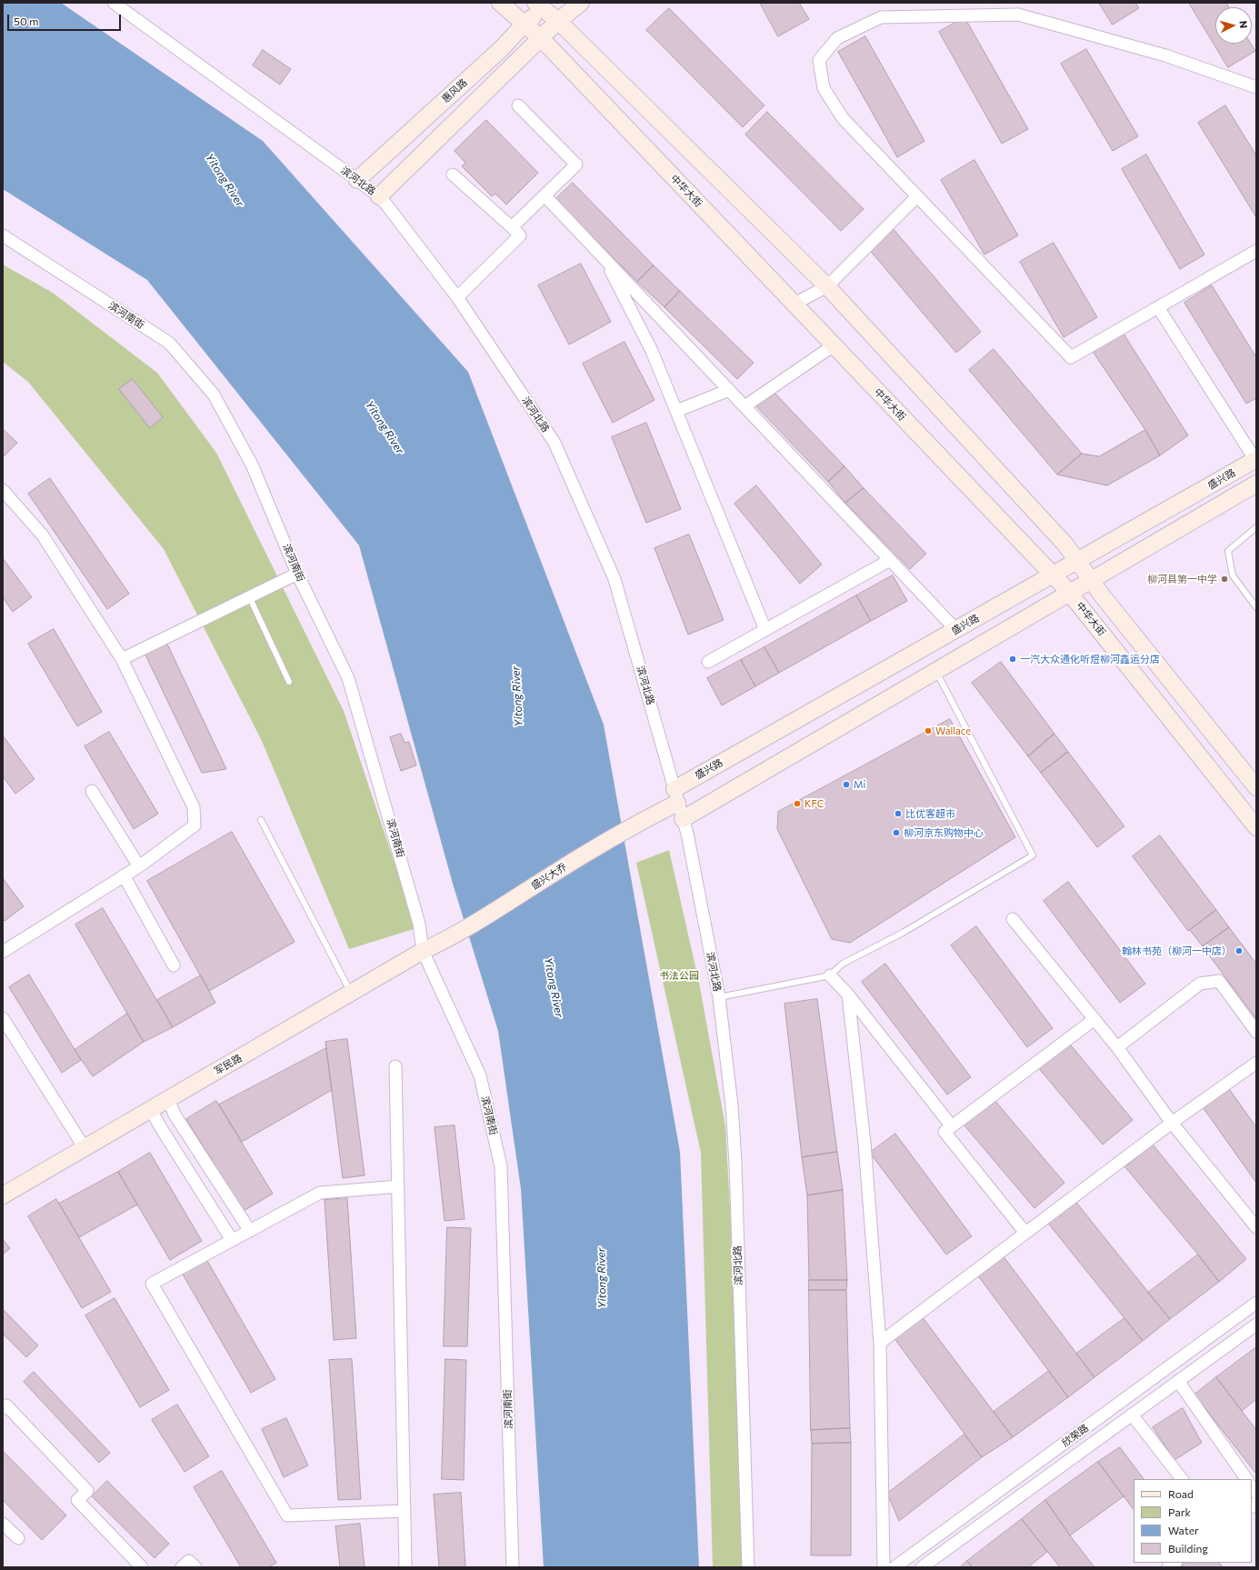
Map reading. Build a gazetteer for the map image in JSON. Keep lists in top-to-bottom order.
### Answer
{
  "streets": {
    "street": [
      "惠风路",
      "滨河北路",
      "中华大街",
      "滨河南街",
      "盛兴路",
      "盛兴大乔",
      "军民路",
      "欣荣路"
    ]
  },
  "crossings": [
    ["惠风路", "滨河北路"],
    ["惠风路", "中华大街"],
    ["滨河北路", "盛兴路"],
    ["中华大街", "盛兴路"],
    ["滨河南街", "军民路"],
    ["盛兴路", "盛兴大乔"],
    ["盛兴大乔", "军民路"]
  ],
  "water": ["Yitong River"],
  "parks": ["书法公园"],
  "places": [
    "柳河县第一中学",
    "一汽大众通化听煜柳河鑫运分店",
    "Wallace",
    "Mi",
    "KFC",
    "比优客超市",
    "柳河京东购物中心",
    "翰林书苑（柳河一中店）"
  ],
  "legend": [
    "Road",
    "Park",
    "Water",
    "Building"
  ],
  "scale_bar": "50 m",
  "north": "right"
}
